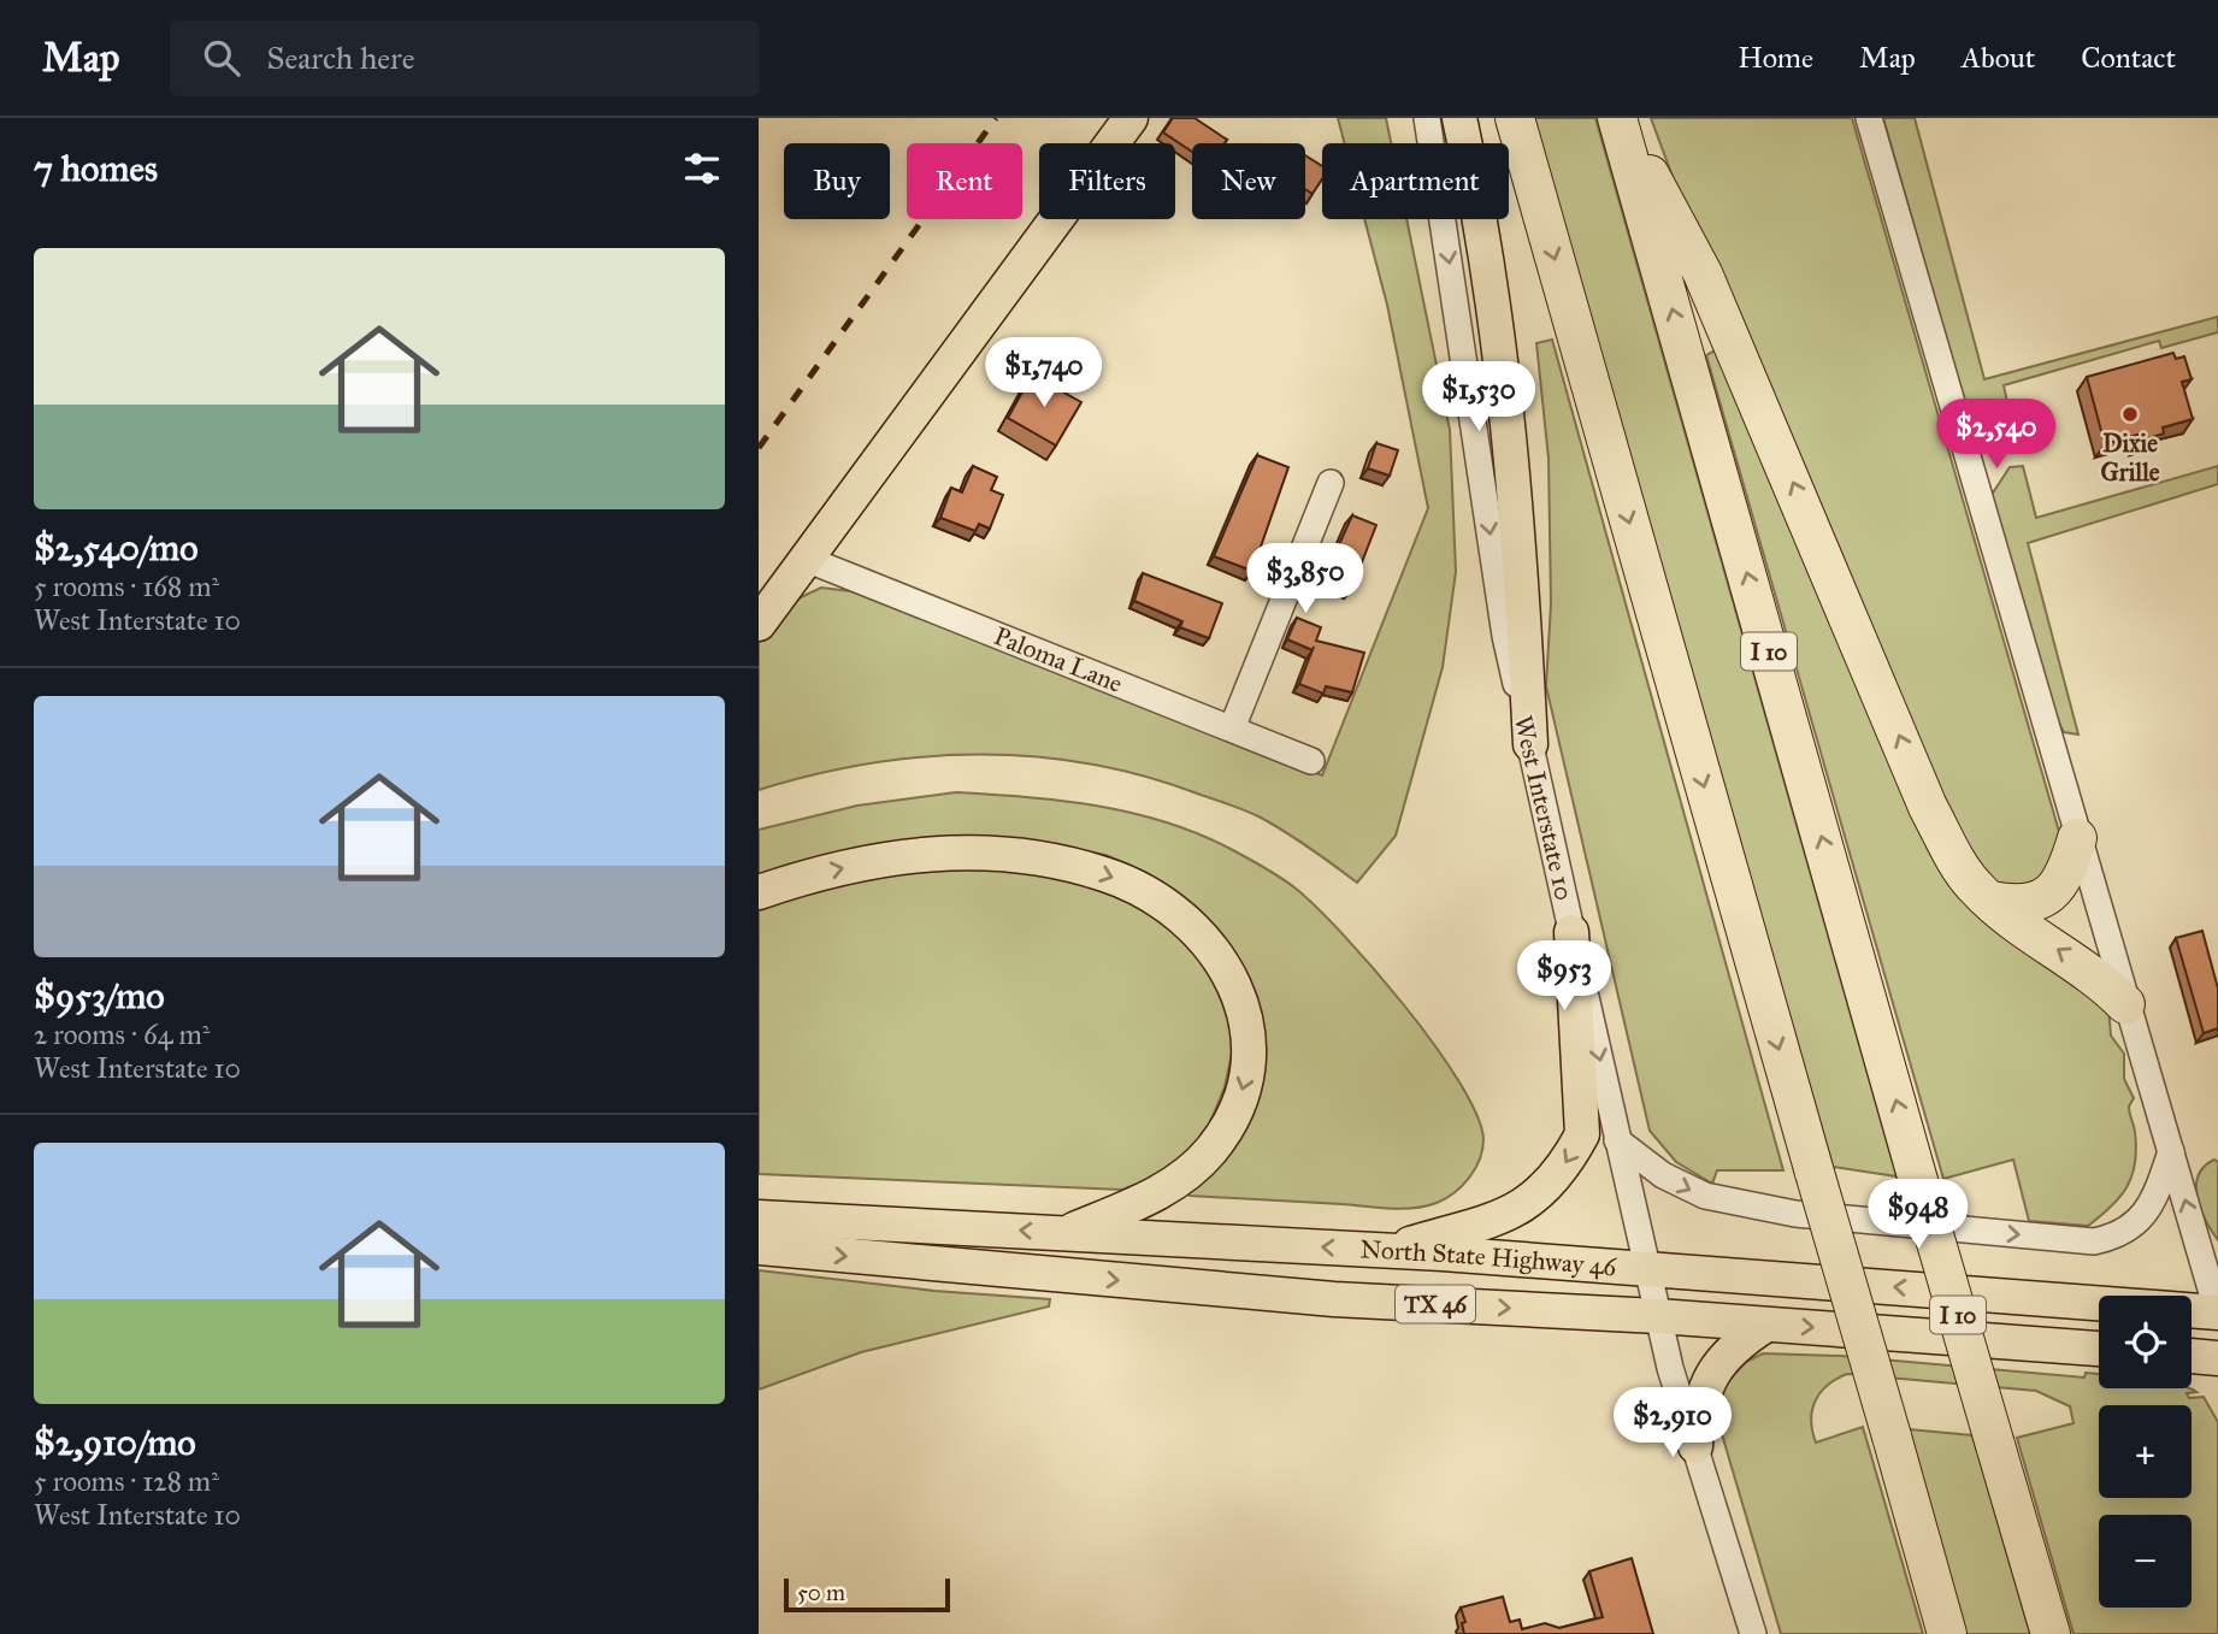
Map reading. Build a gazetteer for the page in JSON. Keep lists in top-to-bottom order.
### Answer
{
  "streets": {
    "highway": ["I 10"],
    "main road": ["North State Highway 46", "TX 46"],
    "street": ["Paloma Lane", "West Interstate 10"]
  },
  "crossings": [
    ["West Interstate 10", "North State Highway 46"]
  ],
  "one_way": ["West Interstate 10"],
  "places": ["Dixie Grille"],
  "scale_bar": "50 m",
  "page": {
    "header": "Map",
    "search": "Search here",
    "nav": [
      "Home",
      "Map",
      "About",
      "Contact"
    ],
    "heading": "7 homes",
    "chip": [
      "Buy",
      "Rent",
      "Filters",
      "New",
      "Apartment"
    ],
    "list": [
      {
        "name": "$2,540/mo",
        "note": "5 rooms · 168 m² · West Interstate 10"
      },
      {
        "name": "$953/mo",
        "note": "2 rooms · 64 m² · West Interstate 10"
      },
      {
        "name": "$2,910/mo",
        "note": "5 rooms · 128 m² · West Interstate 10"
      }
    ],
    "price": [
      "$1,740",
      "$1,530",
      "$2,540",
      "$3,850",
      "$953",
      "$948",
      "$2,910"
    ],
    "map_buttons": ["+", "−"],
    "scale": "50 m"
  }
}
